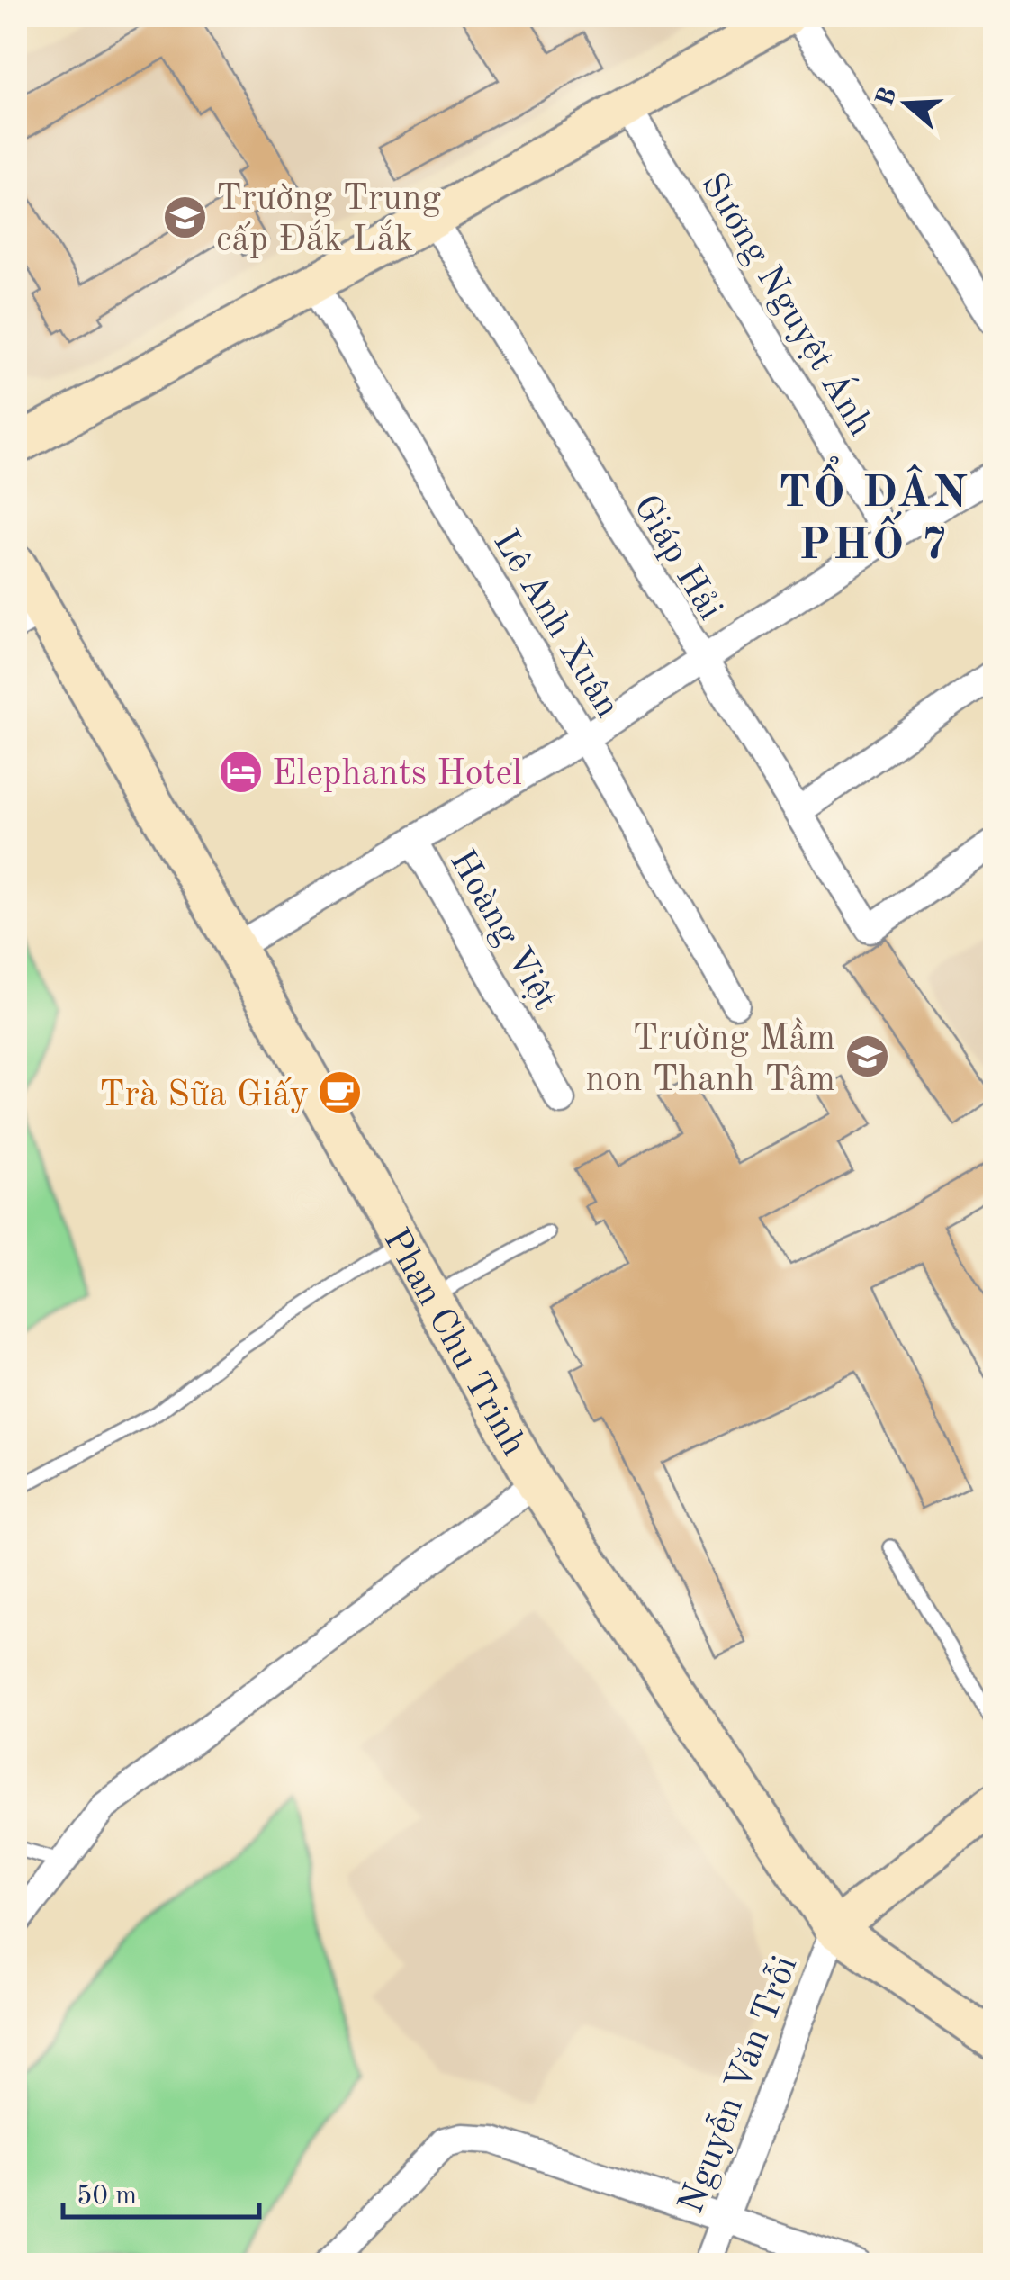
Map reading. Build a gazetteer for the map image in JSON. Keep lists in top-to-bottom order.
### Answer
{
  "streets": {
    "main road": ["Phan Chu Trinh"],
    "street": [
      "Sương Nguyệt Ánh",
      "Giáp Hải",
      "Lê Anh Xuân",
      "Hoàng Việt",
      "Nguyễn Văn Trỗi"
    ]
  },
  "crossings": [
    ["Phan Chu Trinh", "Nguyễn Văn Trỗi"]
  ],
  "districts": ["TỔ DÂN PHỐ 7"],
  "places": {
    "school or university": ["Trường Trung cấp Đắk Lắk", "Trường Mầm non Thanh Tâm"],
    "hotel": ["Elephants Hotel"],
    "cafe": ["Trà Sữa Giấy"]
  },
  "scale_bar": "50 m",
  "north": "left"
}
